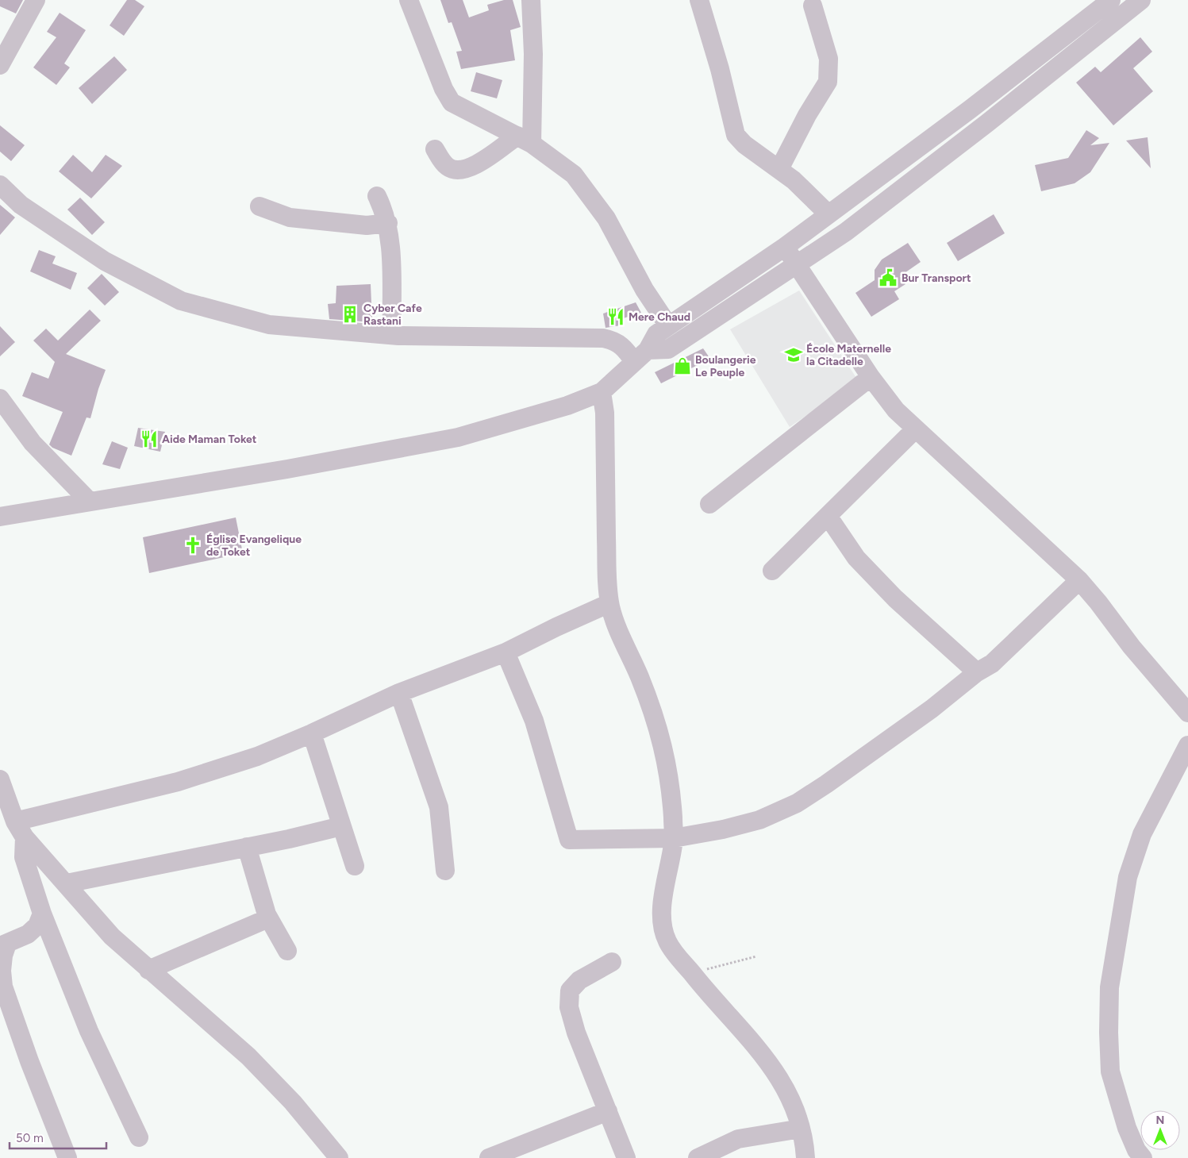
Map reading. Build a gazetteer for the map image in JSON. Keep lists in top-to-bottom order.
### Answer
{
  "places": {
    "public building": ["Bur Transport"],
    "building": ["Cyber Cafe Rastani"],
    "restaurant": ["Mere Chaud", "Aide Maman Toket"],
    "school or university": ["École Maternelle la Citadelle"],
    "shop": ["Boulangerie Le Peuple"],
    "church": ["Église Evangelique de Toket"]
  },
  "scale_bar": "50 m",
  "north": "top"
}
